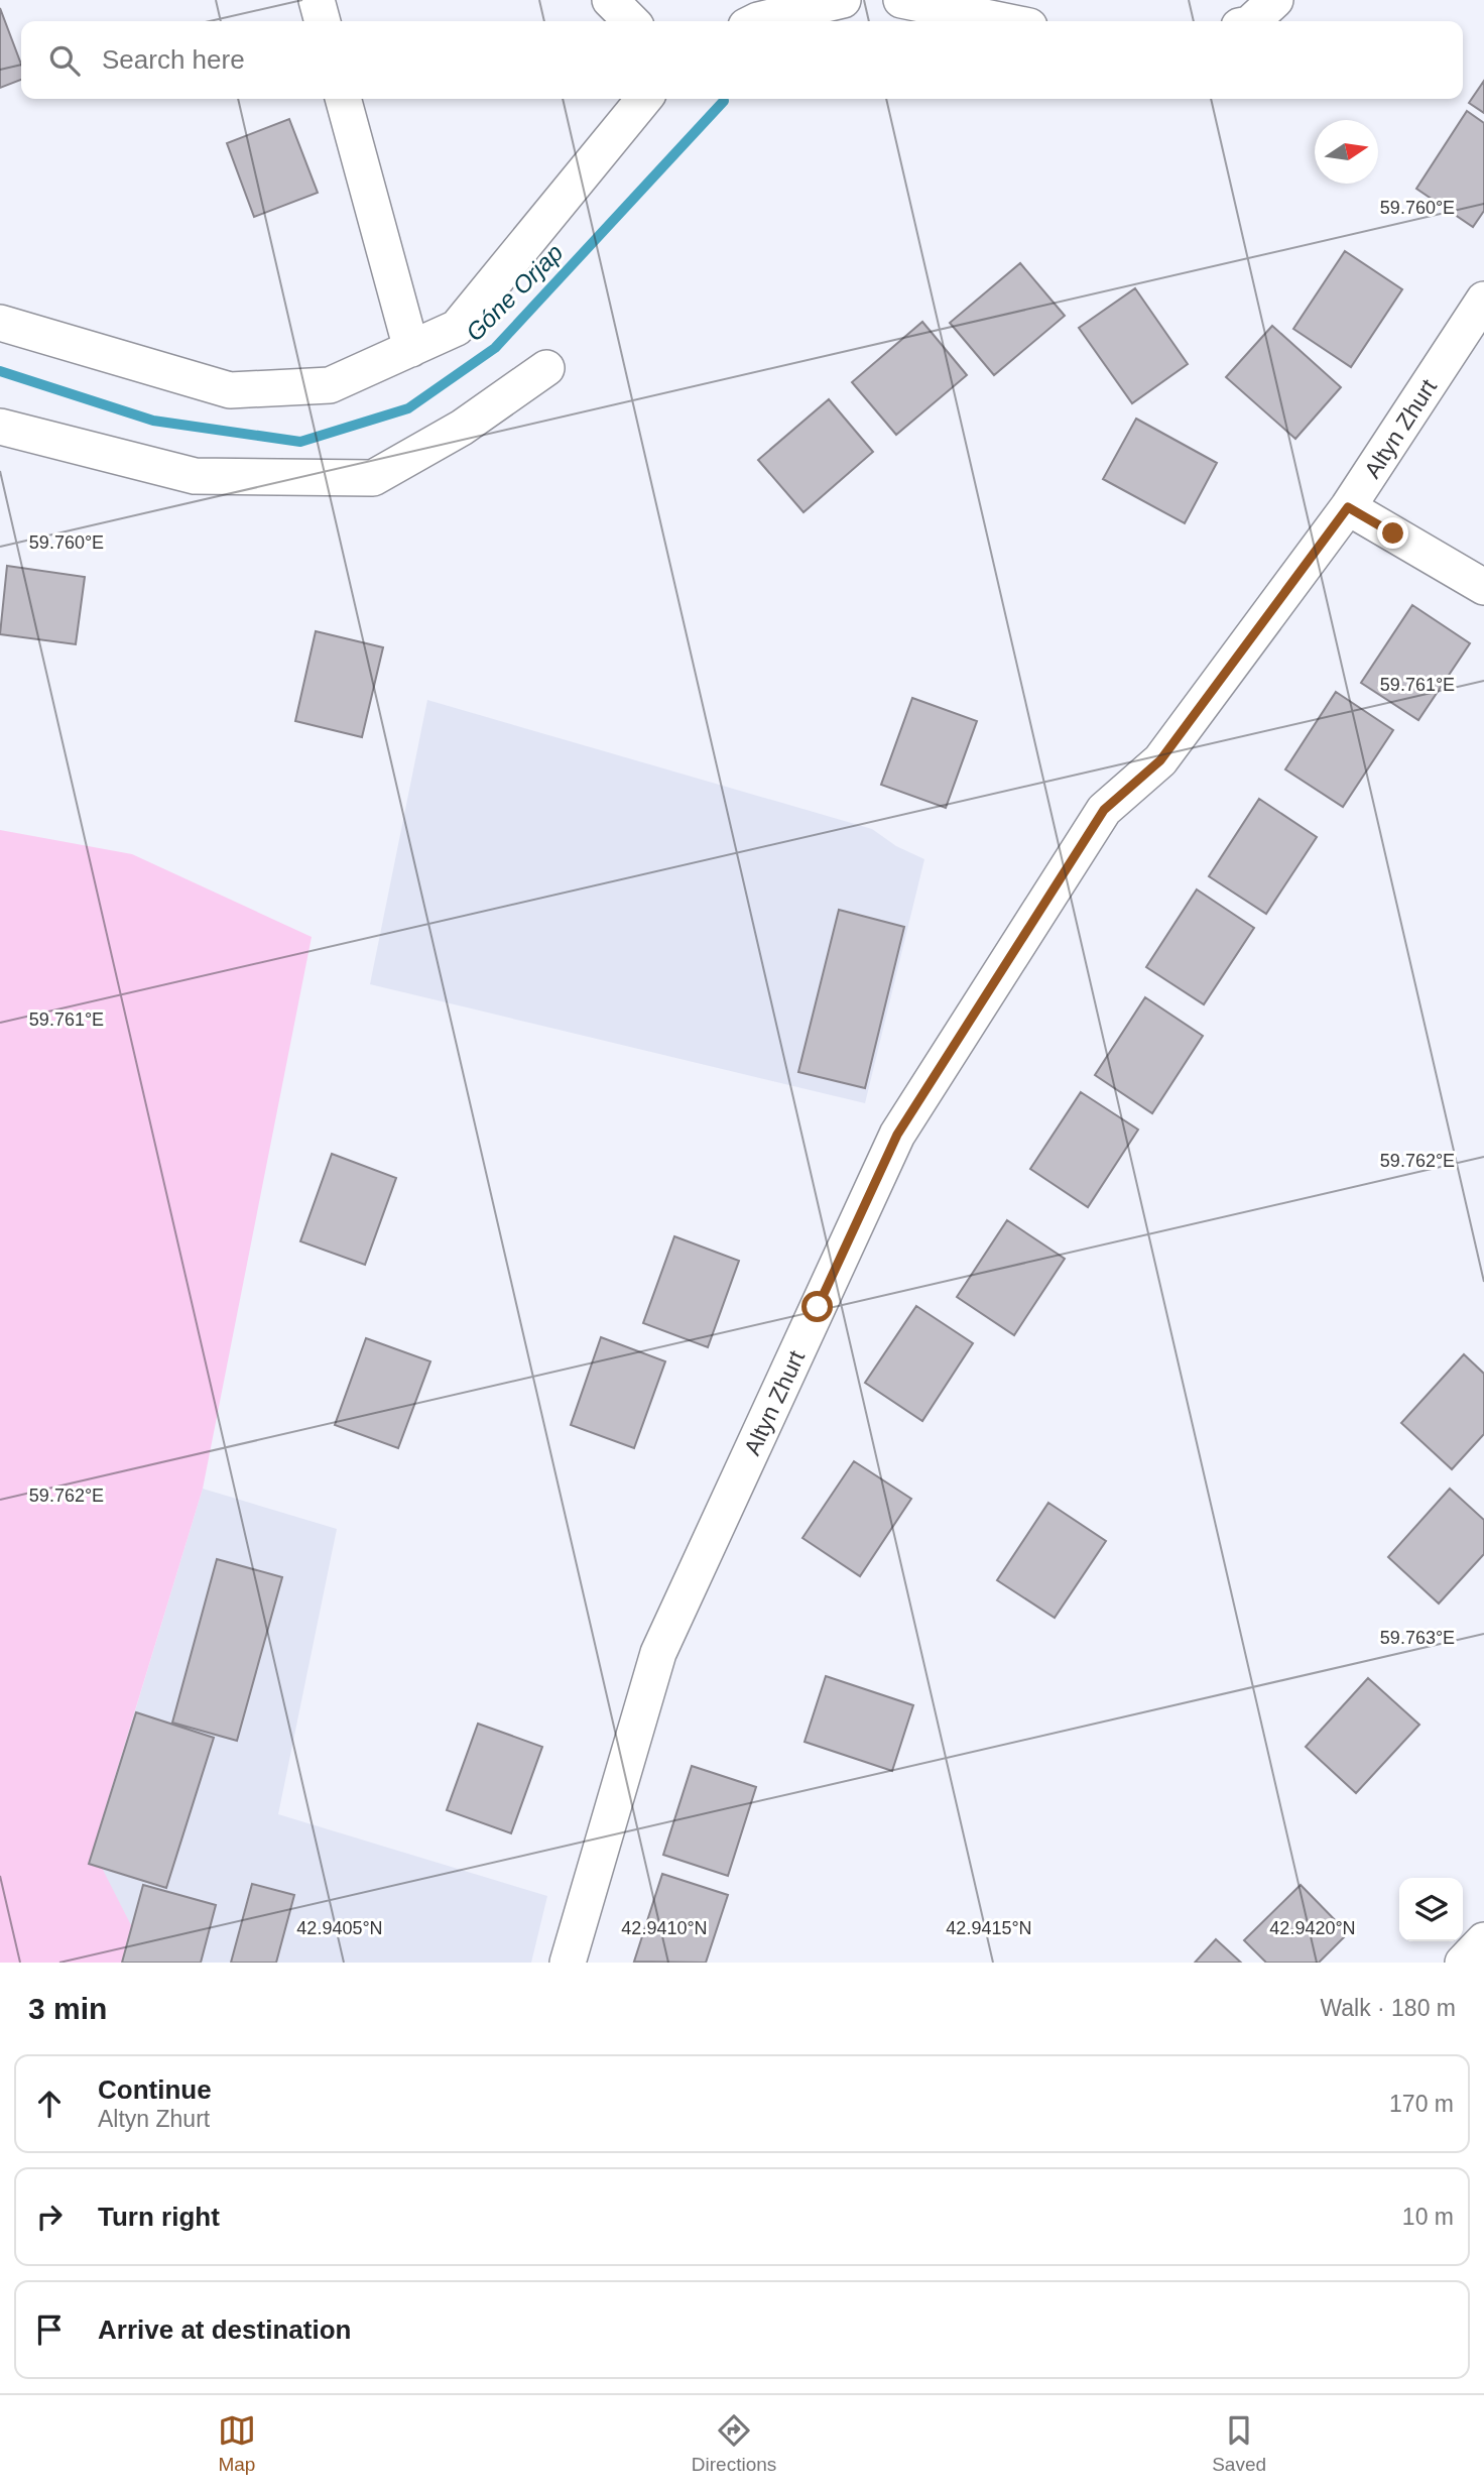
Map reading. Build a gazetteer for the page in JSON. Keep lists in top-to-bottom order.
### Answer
{
  "streets": {
    "street": ["Altyn Zhurt"]
  },
  "water": ["Góne Orjap"],
  "north": "right",
  "page": {
    "search": "Search here",
    "heading": ["3 min", "Walk · 180 m"],
    "list": [
      ["Continue", "Altyn Zhurt", "170 m"],
      ["Turn right", "10 m"],
      "Arrive at destination"
    ],
    "nav": ["Map", "Directions", "Saved"]
  },
  "coordinates": [
    "59.760°E",
    "59.761°E",
    "59.762°E",
    "59.763°E",
    "42.9405°N",
    "42.9410°N",
    "42.9415°N",
    "42.9420°N"
  ]
}
